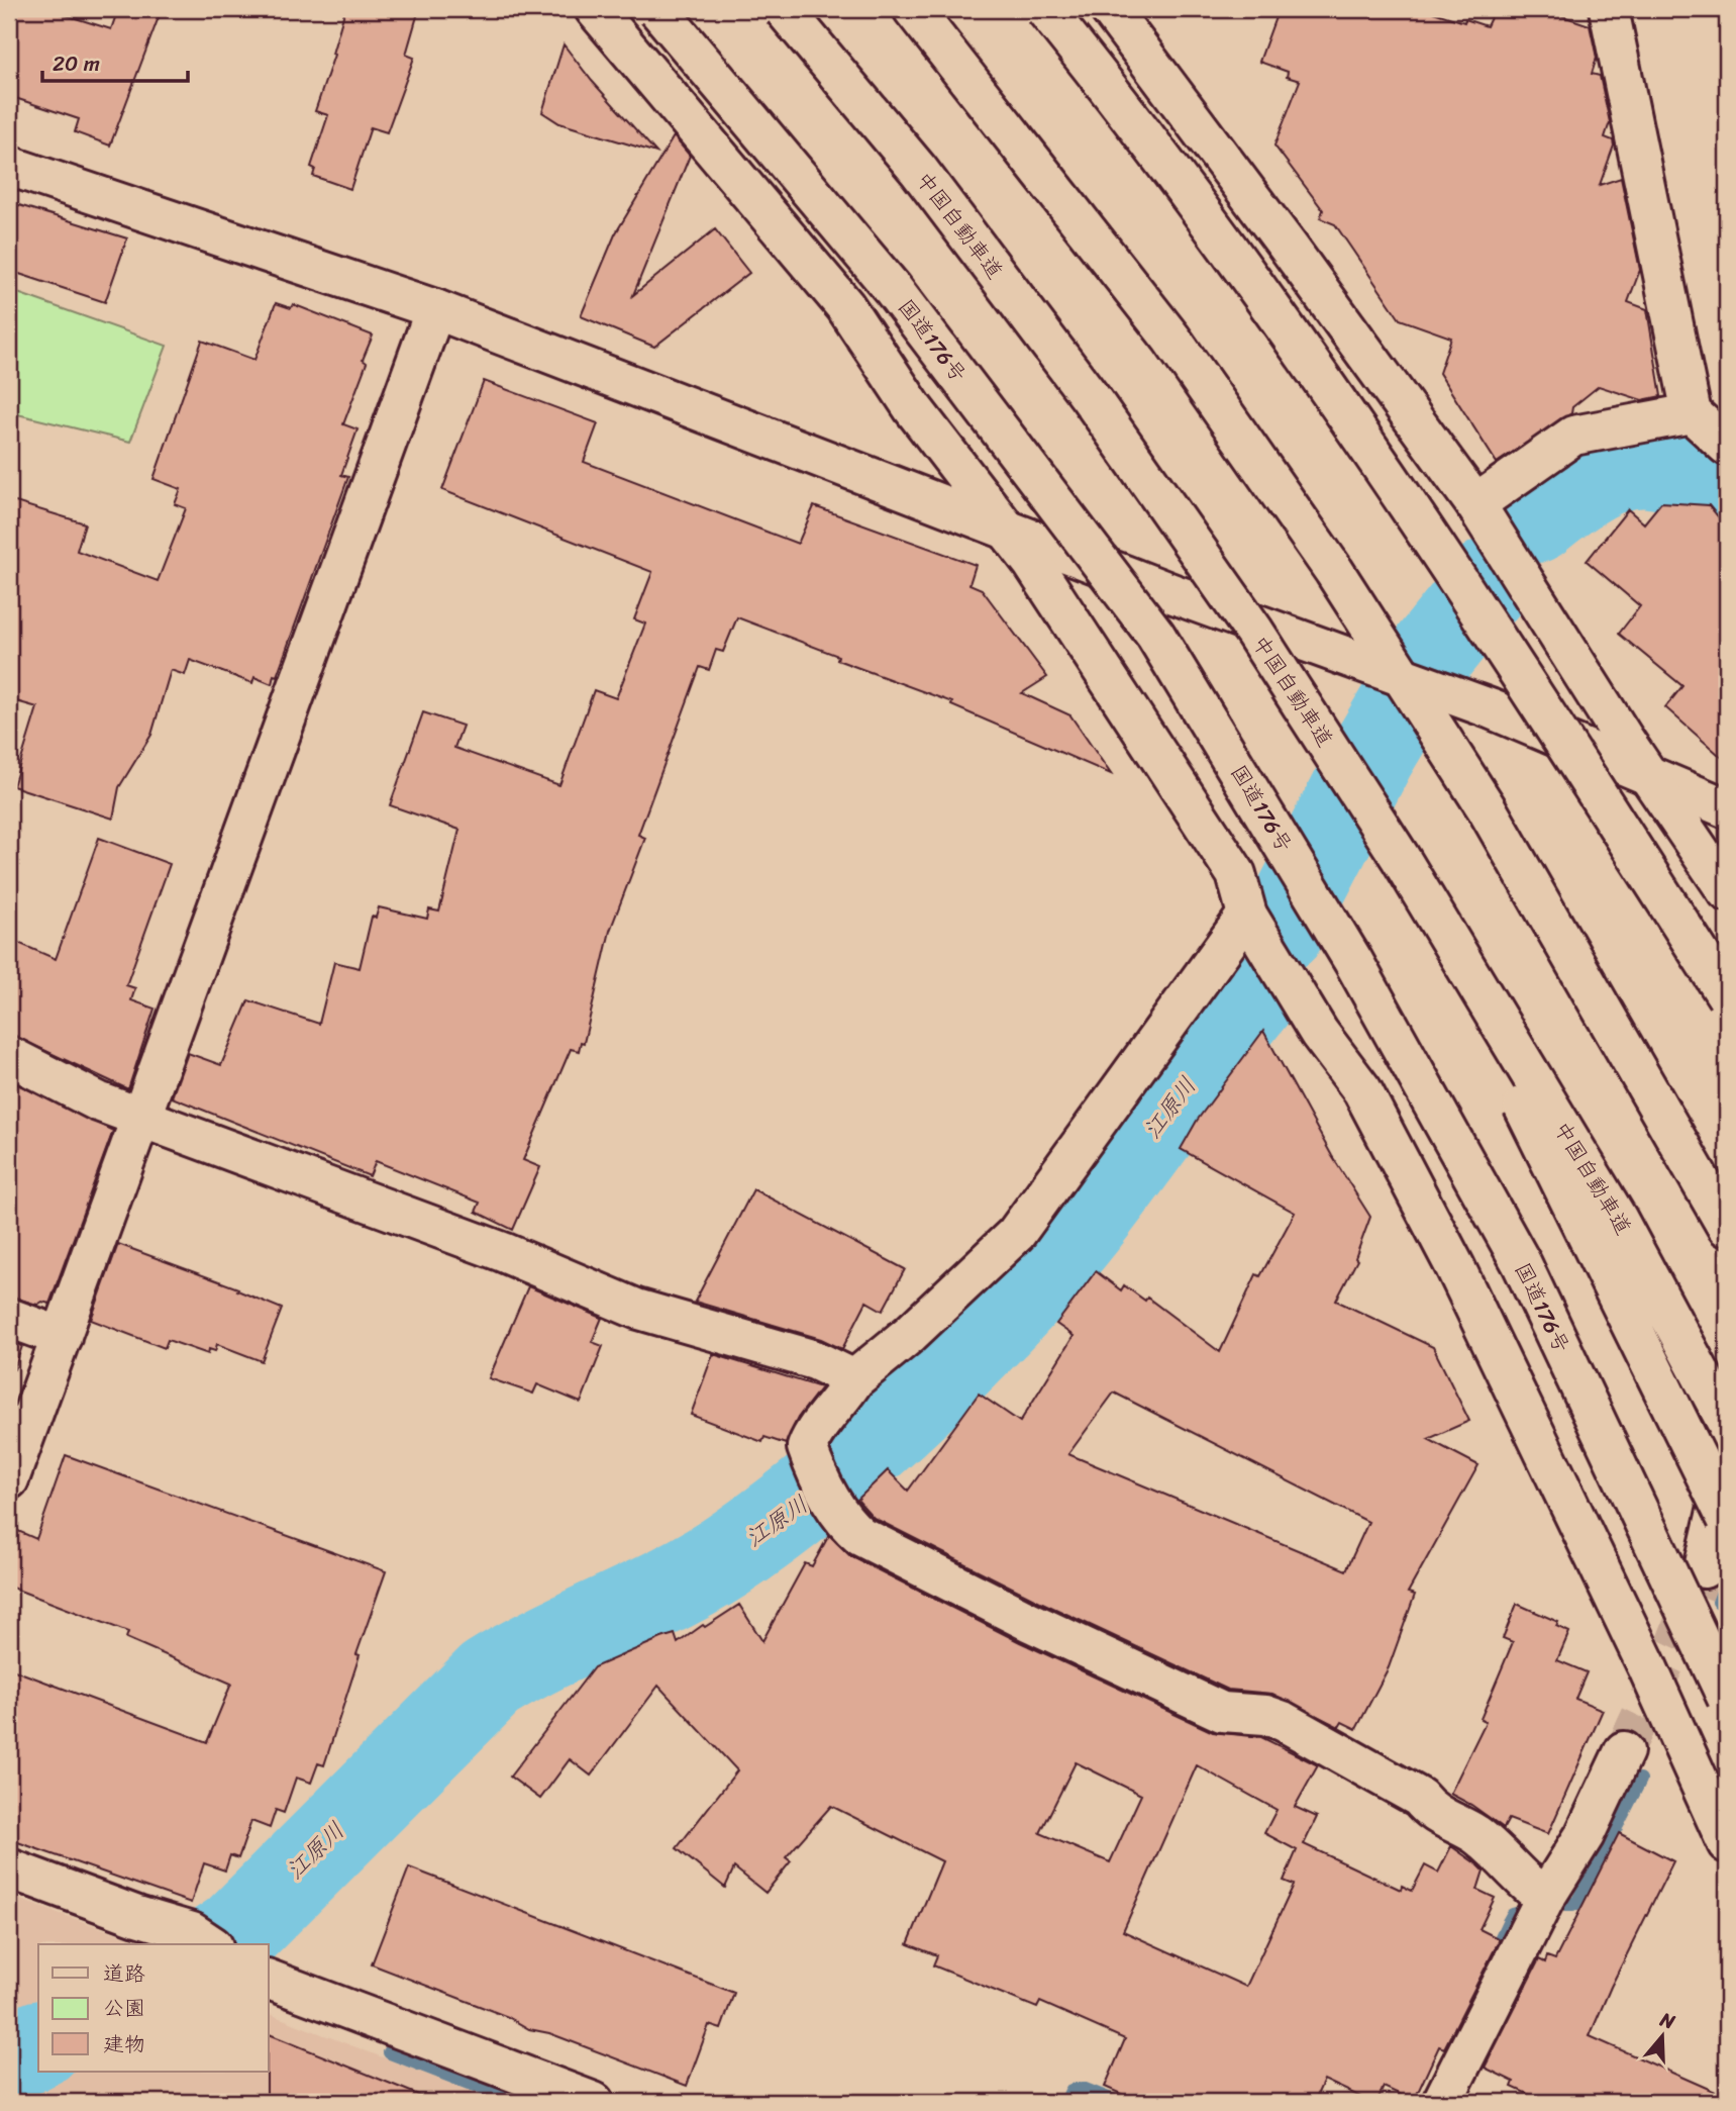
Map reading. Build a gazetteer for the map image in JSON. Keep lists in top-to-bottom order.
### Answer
{
  "streets": {
    "main road": ["中国自動車道", "国道176号"]
  },
  "water": ["江原川"],
  "legend": ["道路", "公園", "建物"],
  "scale_bar": "20 m",
  "north": "top"
}
